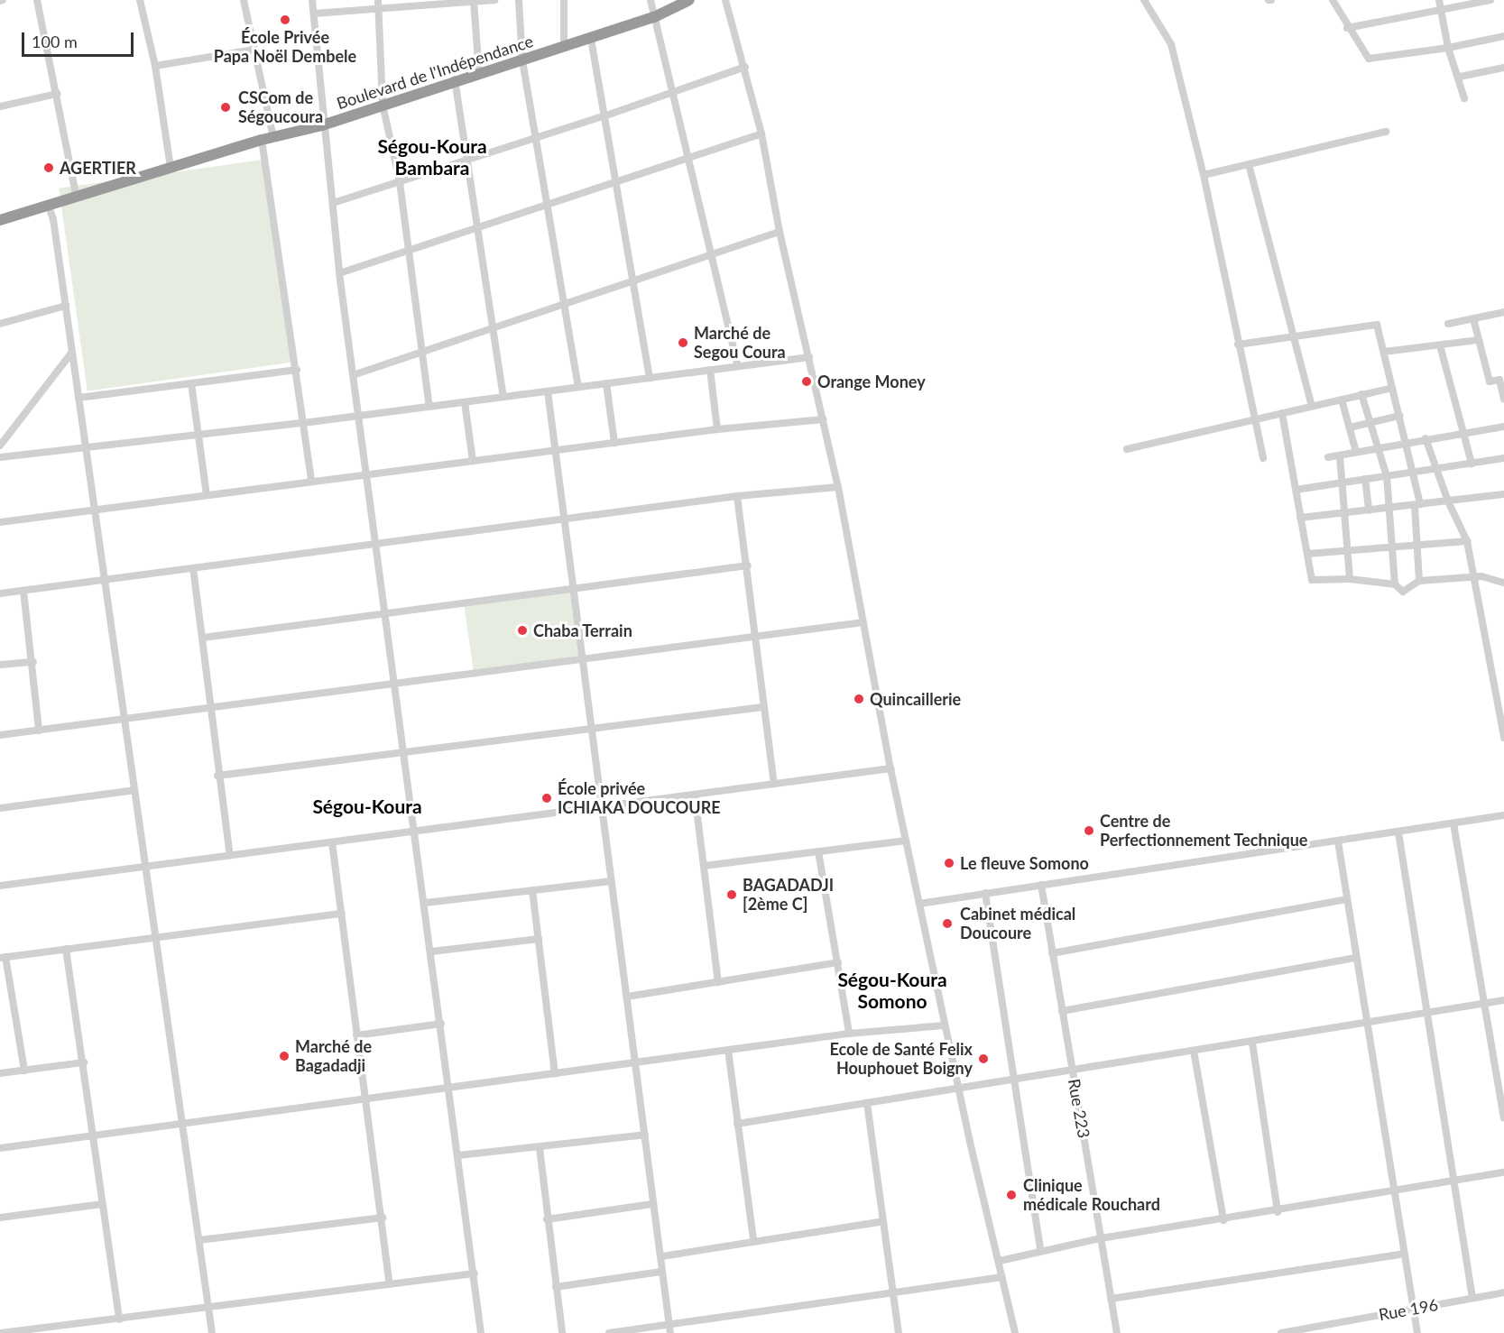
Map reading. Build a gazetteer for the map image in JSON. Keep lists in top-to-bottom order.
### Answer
{
  "streets": {
    "highway": ["Boulevard de l'Indépendance"],
    "street": ["Rue 223", "Rue 196"]
  },
  "districts": ["Ségou-Koura Bambara", "Ségou-Koura", "Ségou-Koura Somono"],
  "places": [
    "École Privée Papa Noël Dembele",
    "CSCom de Ségoucoura",
    "AGERTIER",
    "Marché de Segou Coura",
    "Orange Money",
    "Chaba Terrain",
    "Quincaillerie",
    "École privée ICHIAKA DOUCOURE",
    "Centre de Perfectionnement Technique",
    "Le fleuve Somono",
    "BAGADADJI [2ème C]",
    "Cabinet médical Doucoure",
    "Marché de Bagadadji",
    "Ecole de Santé Felix Houphouet Boigny",
    "Clinique médicale Rouchard"
  ],
  "scale_bar": "100 m"
}
